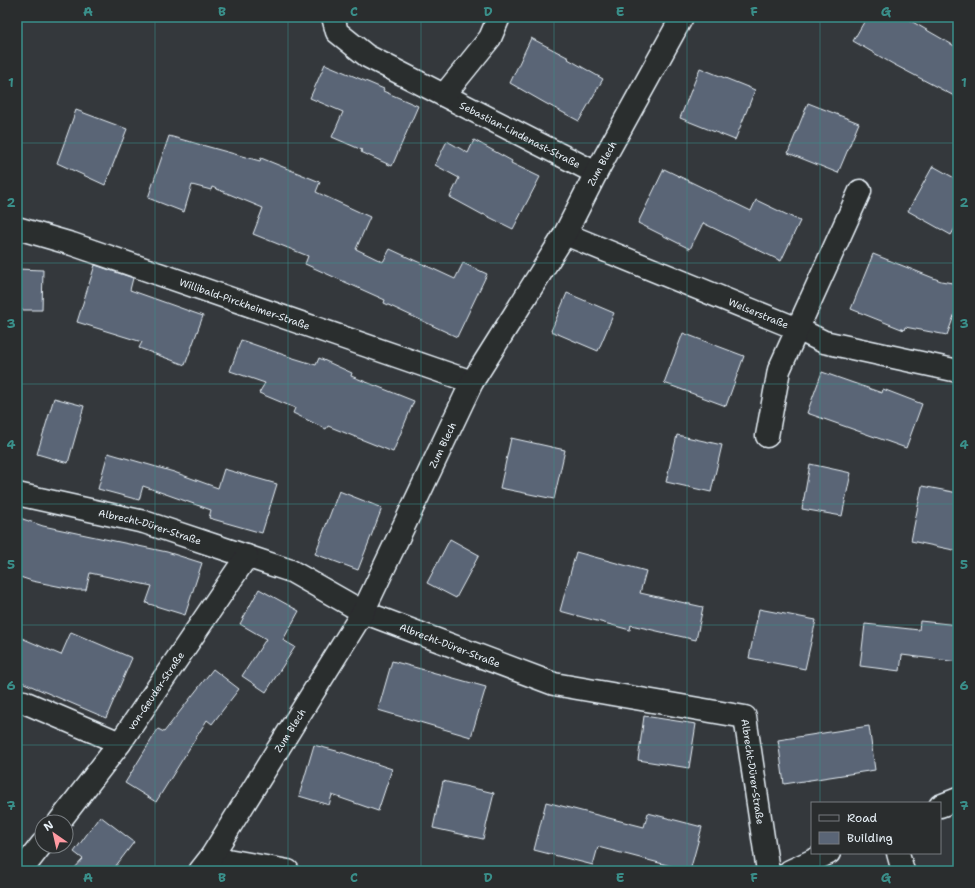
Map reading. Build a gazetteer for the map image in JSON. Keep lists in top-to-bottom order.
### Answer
{
  "streets": {
    "street": [
      "Sebastian-Lindenast-Straße",
      "Zum Blech",
      "Willibald-Pirckheimer-Straße",
      "Welserstraße",
      "Albrecht-Dürer-Straße",
      "von-Geuder-Straße"
    ]
  },
  "crossings": [
    ["Sebastian-Lindenast-Straße", "Zum Blech"],
    ["Zum Blech", "Willibald-Pirckheimer-Straße"],
    ["Zum Blech", "Welserstraße"],
    ["Zum Blech", "Albrecht-Dürer-Straße"],
    ["Albrecht-Dürer-Straße", "von-Geuder-Straße"]
  ],
  "legend": ["Road", "Building"],
  "north": "top left",
  "grid": {
    "columns": [
      "A",
      "B",
      "C",
      "D",
      "E",
      "F",
      "G"
    ],
    "rows": [
      "1",
      "2",
      "3",
      "4",
      "5",
      "6",
      "7"
    ]
  }
}
